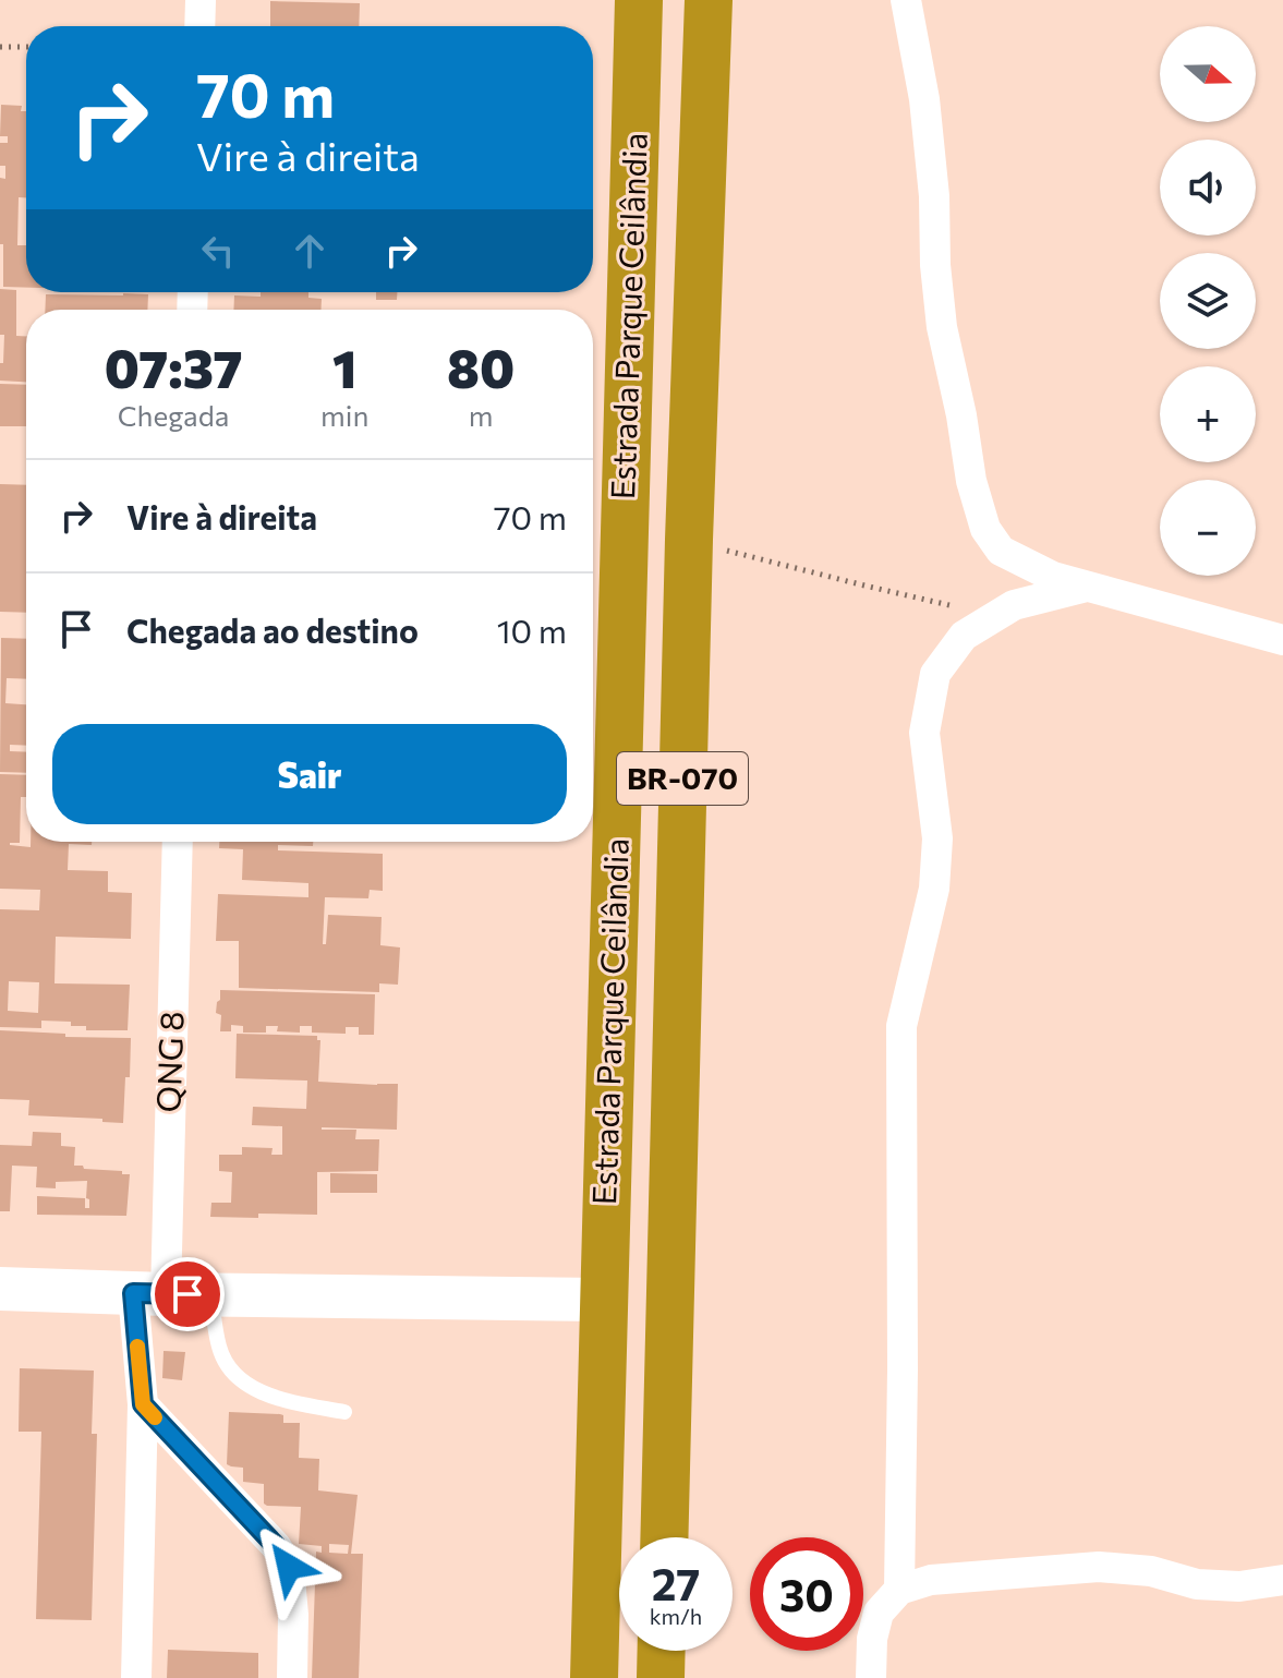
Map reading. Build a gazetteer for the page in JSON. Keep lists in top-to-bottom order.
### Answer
{
  "streets": {
    "highway": ["Estrada Parque Ceilândia", "BR-070"],
    "street": ["QNG 8"]
  },
  "north": "right",
  "page": {
    "map_buttons": ["+", "−"],
    "turn": ["70 m", "Vire à direita"],
    "eta": [
      "07:37",
      "Chegada",
      "1",
      "min",
      "80",
      "m"
    ],
    "list": [
      {
        "name": "Vire à direita",
        "value": "70 m"
      },
      {
        "name": "Chegada ao destino",
        "value": "10 m"
      }
    ],
    "buttons": "Sair",
    "speed": "27 km/h",
    "limit": "30"
  }
}
